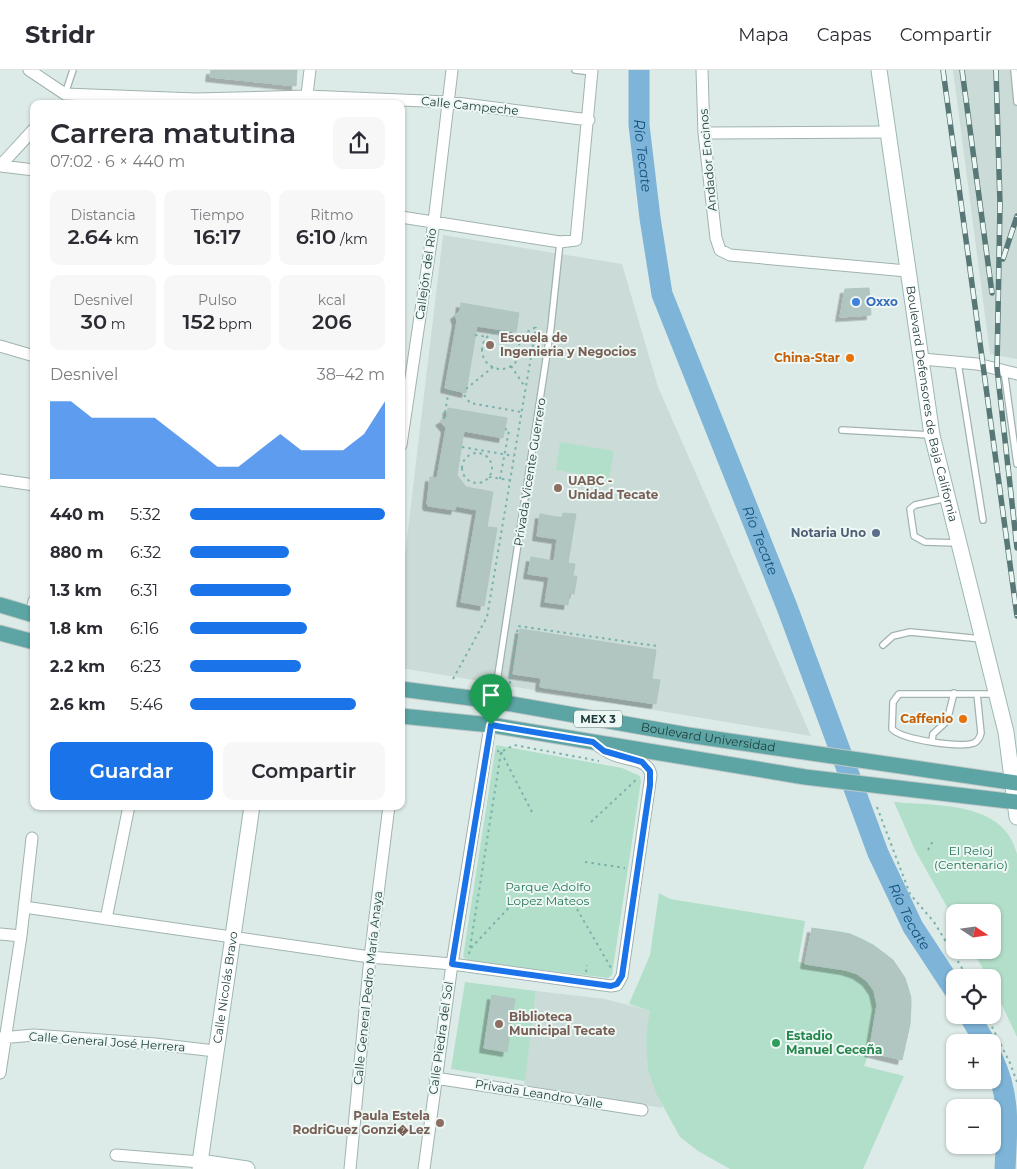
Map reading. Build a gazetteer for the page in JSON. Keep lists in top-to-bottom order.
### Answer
{
  "streets": {
    "main road": [
      "Boulevard Defensores de Baja California",
      "MEX 3",
      "Boulevard Universidad",
      "Calle Nicolás Bravo"
    ],
    "street": [
      "Calle Campeche",
      "Andador Encinos",
      "Callejón del Río",
      "Calle General Pedro María Anaya",
      "Calle Piedra del Sol",
      "Calle General José Herrera",
      "Privada Leandro Valle"
    ],
    "lane": ["Privada Vicente Guerrero"]
  },
  "crossings": [
    ["Calle Campeche", "Callejón del Río"],
    ["Andador Encinos", "Boulevard Defensores de Baja California"],
    ["Boulevard Defensores de Baja California", "Boulevard Universidad"],
    ["Privada Vicente Guerrero", "Boulevard Universidad"],
    ["Privada Vicente Guerrero", "Calle Piedra del Sol"],
    ["Boulevard Universidad", "Calle Piedra del Sol"],
    ["Calle Nicolás Bravo", "Calle General José Herrera"],
    ["Calle Piedra del Sol", "Privada Leandro Valle"]
  ],
  "water": ["Río Tecate"],
  "parks": ["El Reloj (Centenario)", "Parque Adolfo Lopez Mateos"],
  "places": [
    "Oxxo",
    "Escuela de Ingenieria y Negocios",
    "China-Star",
    "UABC - Unidad Tecate",
    "Notaria Uno",
    "Caffenio",
    "Biblioteca Municipal Tecate",
    "Estadio Manuel Ceceña",
    "Paula Estela RodriGuez Gonzi�Lez"
  ],
  "north": "right",
  "page": {
    "header": "Stridr",
    "nav": ["Mapa", "Capas", "Compartir"],
    "heading": ["Carrera matutina", "07:02 · 6 × 440 m"],
    "stats": [
      ["Distancia", "2.64 km"],
      ["Tiempo", "16:17"],
      ["Ritmo", "6:10 /km"],
      ["Desnivel", "30 m"],
      ["Pulso", "152 bpm"],
      ["kcal", "206"]
    ],
    "chart": ["Desnivel", "38–42 m"],
    "list": [
      {
        "name": "440 m",
        "note": "5:32"
      },
      {
        "name": "880 m",
        "note": "6:32"
      },
      {
        "name": "1.3 km",
        "note": "6:31"
      },
      {
        "name": "1.8 km",
        "note": "6:16"
      },
      {
        "name": "2.2 km",
        "note": "6:23"
      },
      {
        "name": "2.6 km",
        "note": "5:46"
      }
    ],
    "buttons": ["Guardar", "Compartir"],
    "map_buttons": ["+", "−"]
  }
}
